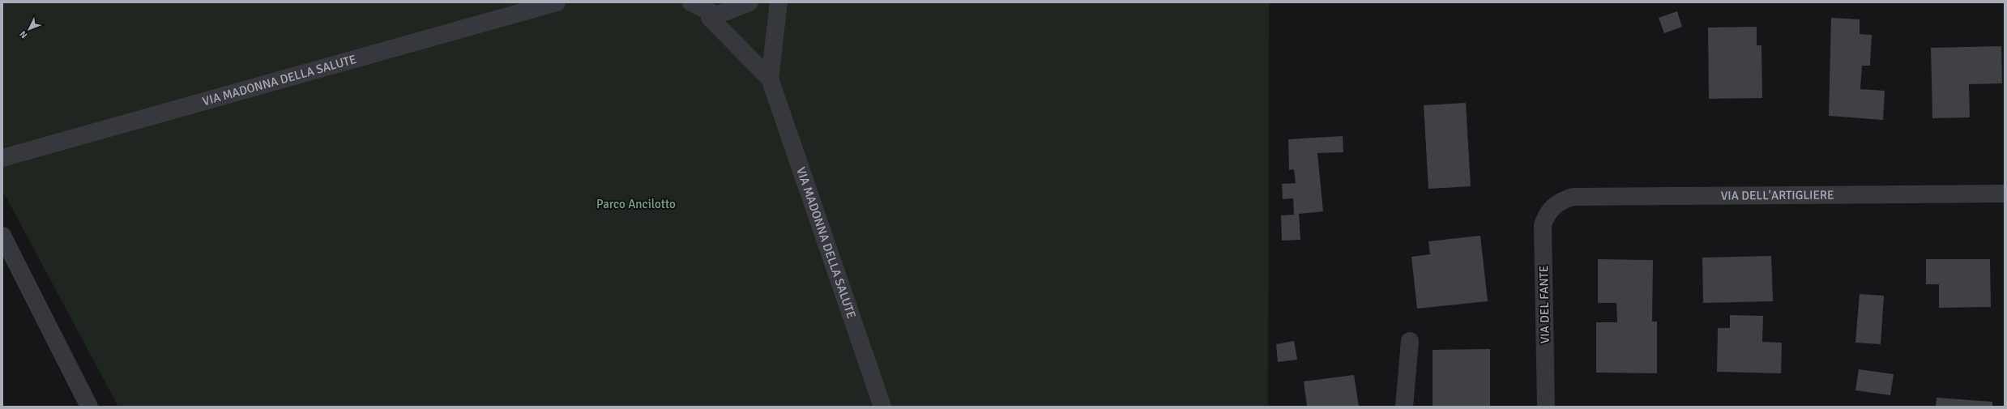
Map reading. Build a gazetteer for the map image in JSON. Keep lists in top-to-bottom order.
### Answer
{
  "streets": {
    "street": ["VIA MADONNA DELLA SALUTE", "VIA DELL'ARTIGLIERE", "VIA DEL FANTE"]
  },
  "crossings": [
    ["VIA DELL'ARTIGLIERE", "VIA DEL FANTE"]
  ],
  "parks": ["Parco Ancilotto"],
  "north": "bottom left"
}
